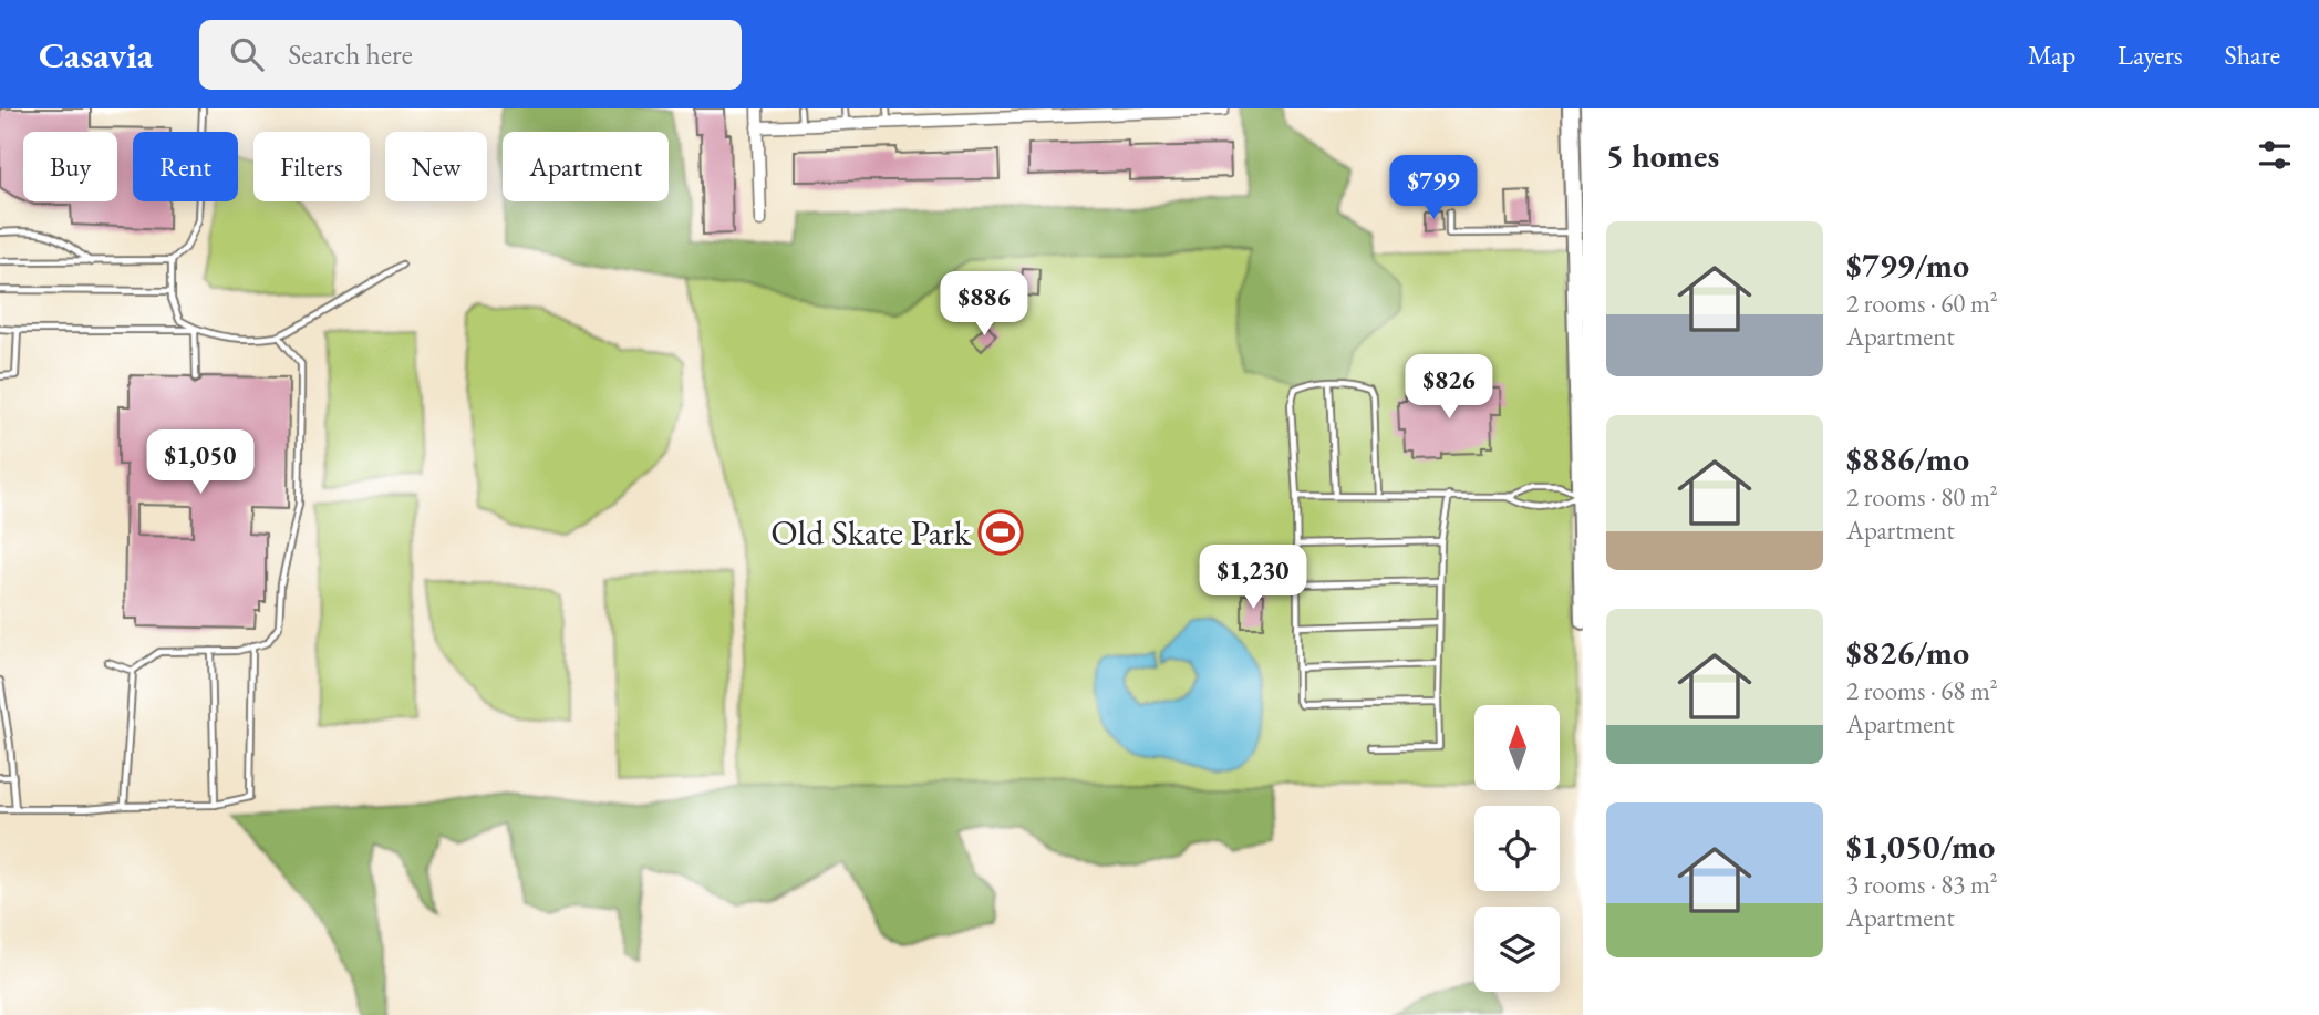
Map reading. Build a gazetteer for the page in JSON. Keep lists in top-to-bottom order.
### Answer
{
  "places": {
    "sports": ["Old Skate Park"]
  },
  "north": "top",
  "page": {
    "header": "Casavia",
    "search": "Search here",
    "nav": ["Map", "Layers", "Share"],
    "heading": "5 homes",
    "chip": [
      "Buy",
      "Rent",
      "Filters",
      "New",
      "Apartment"
    ],
    "price": [
      "$799",
      "$886",
      "$826",
      "$1,050",
      "$1,230"
    ],
    "list": [
      {
        "name": "$799/mo",
        "note": "2 rooms · 60 m² · Apartment"
      },
      {
        "name": "$886/mo",
        "note": "2 rooms · 80 m² · Apartment"
      },
      {
        "name": "$826/mo",
        "note": "2 rooms · 68 m² · Apartment"
      },
      {
        "name": "$1,050/mo",
        "note": "3 rooms · 83 m² · Apartment"
      }
    ]
  }
}
